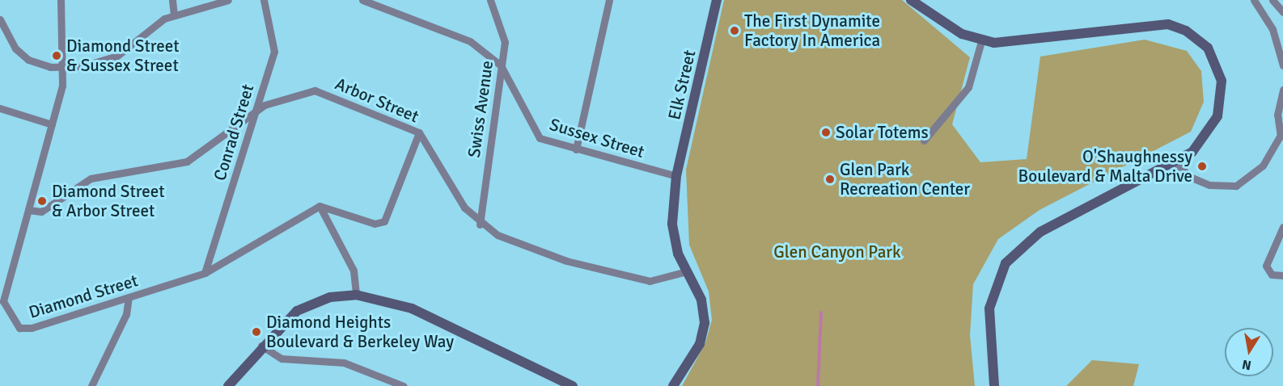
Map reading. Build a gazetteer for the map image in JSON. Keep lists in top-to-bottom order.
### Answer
{
  "streets": {
    "main road": ["Elk Street"],
    "street": [
      "Arbor Street",
      "Swiss Avenue",
      "Conrad Street",
      "Sussex Street",
      "Diamond Street"
    ]
  },
  "crossings": [
    ["Elk Street", "Arbor Street"],
    ["Elk Street", "Sussex Street"],
    ["Arbor Street", "Swiss Avenue"],
    ["Arbor Street", "Conrad Street"],
    ["Arbor Street", "Diamond Street"],
    ["Swiss Avenue", "Sussex Street"],
    ["Conrad Street", "Diamond Street"]
  ],
  "parks": ["Glen Canyon Park"],
  "places": [
    "The First Dynamite Factory In America",
    "Diamond Street & Sussex Street",
    "Solar Totems",
    "O'Shaughnessy Boulevard & Malta Drive",
    "Glen Park Recreation Center",
    "Diamond Street & Arbor Street",
    "Diamond Heights Boulevard & Berkeley Way"
  ],
  "north": "bottom"
}
